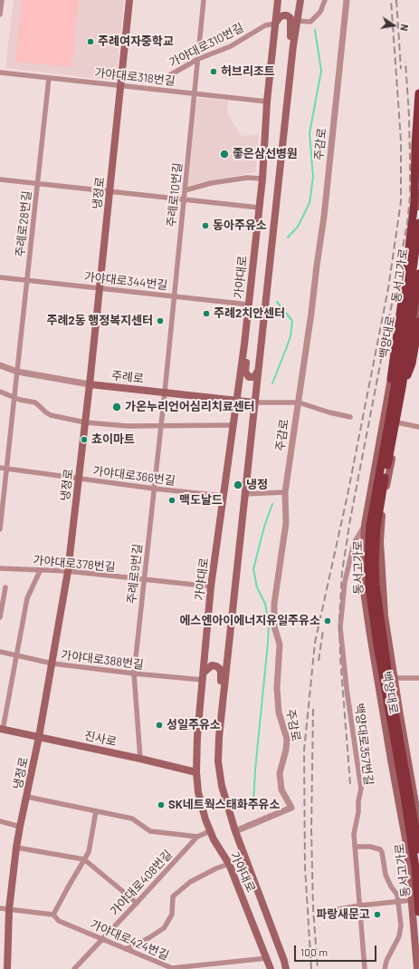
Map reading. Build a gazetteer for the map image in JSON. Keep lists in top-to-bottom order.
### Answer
{
  "streets": {
    "highway": ["동서고가로"],
    "main road": [
      "냉정로",
      "가야대로",
      "백양대로",
      "주례로",
      "진사로"
    ],
    "street": [
      "가야대로310번길",
      "가야대로318번길",
      "주감로",
      "주례로10번길",
      "주례로28번길",
      "가야대로344번길",
      "가야대로366번길",
      "가야대로378번길",
      "주례로9번길",
      "가야대로388번길",
      "백양대로357번길",
      "가야대로408번길",
      "가야대로424번길"
    ]
  },
  "crossings": [
    ["가야대로310번길", "가야대로318번길"],
    ["가야대로310번길", "냉정로"],
    ["가야대로310번길", "주례로10번길"],
    ["가야대로310번길", "가야대로"],
    ["가야대로318번길", "냉정로"],
    ["가야대로318번길", "주례로10번길"],
    ["가야대로318번길", "주례로28번길"],
    ["가야대로318번길", "가야대로"],
    ["주감로", "가야대로"],
    ["냉정로", "가야대로344번길"],
    ["냉정로", "주례로"],
    ["냉정로", "가야대로366번길"],
    ["냉정로", "가야대로378번길"],
    ["냉정로", "가야대로388번길"],
    ["냉정로", "진사로"],
    ["냉정로", "가야대로424번길"],
    ["주례로10번길", "가야대로344번길"],
    ["주례로10번길", "주례로"],
    ["주례로10번길", "주례로9번길"],
    ["주례로28번길", "가야대로344번길"],
    ["주례로28번길", "주례로"],
    ["주례로28번길", "가야대로366번길"],
    ["가야대로", "가야대로344번길"],
    ["가야대로", "주례로"],
    ["가야대로", "가야대로366번길"],
    ["가야대로", "가야대로378번길"],
    ["가야대로", "가야대로388번길"],
    ["가야대로", "진사로"],
    ["가야대로", "가야대로408번길"],
    ["가야대로", "가야대로424번길"],
    ["백양대로", "백양대로357번길"],
    ["주례로", "주례로9번길"],
    ["가야대로366번길", "주례로9번길"],
    ["가야대로378번길", "주례로9번길"],
    ["주례로9번길", "가야대로388번길"],
    ["주례로9번길", "진사로"],
    ["가야대로408번길", "가야대로424번길"]
  ],
  "places": [
    "주례여자중학교",
    "허브리조트",
    "좋은삼선병원",
    "동아주유소",
    "주례2치안센터",
    "주례2동 행정복지센터",
    "가온누리언어심리치료센터",
    "쵸이마트",
    "냉정",
    "맥도날드",
    "에스엔아이에너지유일주유소",
    "성일주유소",
    "SK네트웍스태화주유소",
    "파랑새문고"
  ],
  "scale_bar": "100 m",
  "north": "right"
}
